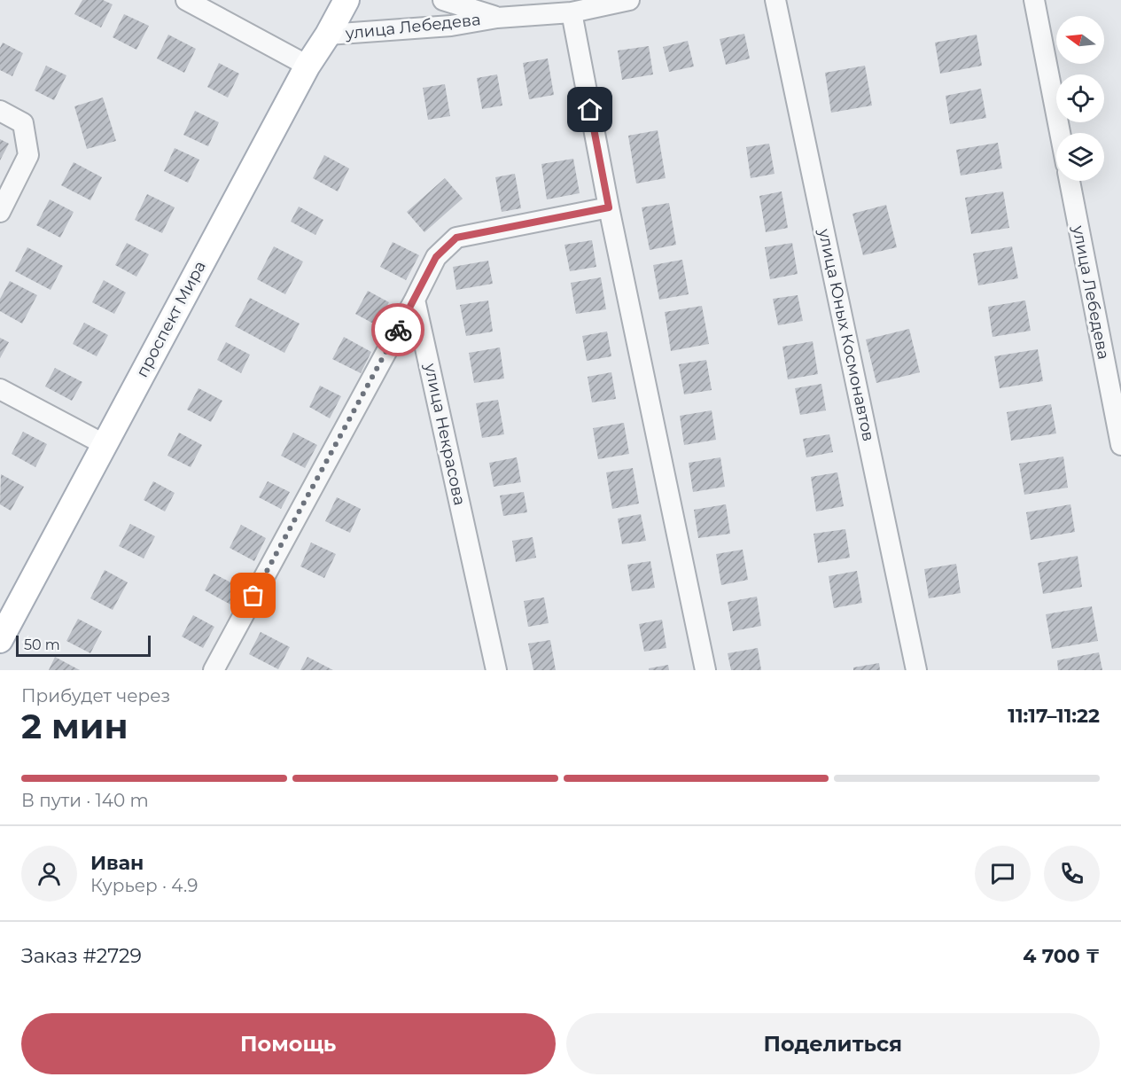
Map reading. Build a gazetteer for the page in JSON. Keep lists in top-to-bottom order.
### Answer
{
  "streets": {
    "main road": ["проспект Мира"],
    "street": ["улица Лебедева", "улица Юных Космонавтов", "улица Некрасова"]
  },
  "crossings": [
    ["улица Лебедева", "проспект Мира"]
  ],
  "scale_bar": "50 m",
  "north": "left",
  "page": {
    "scale": "50 m",
    "heading": ["2 мин", "Прибудет через", "11:17–11:22"],
    "panel": [
      "Иван",
      "Курьер · 4.9",
      "Заказ #2729",
      "4 700 ₸"
    ],
    "bar": "В пути · 140 m",
    "buttons": ["Помощь", "Поделиться"]
  }
}
